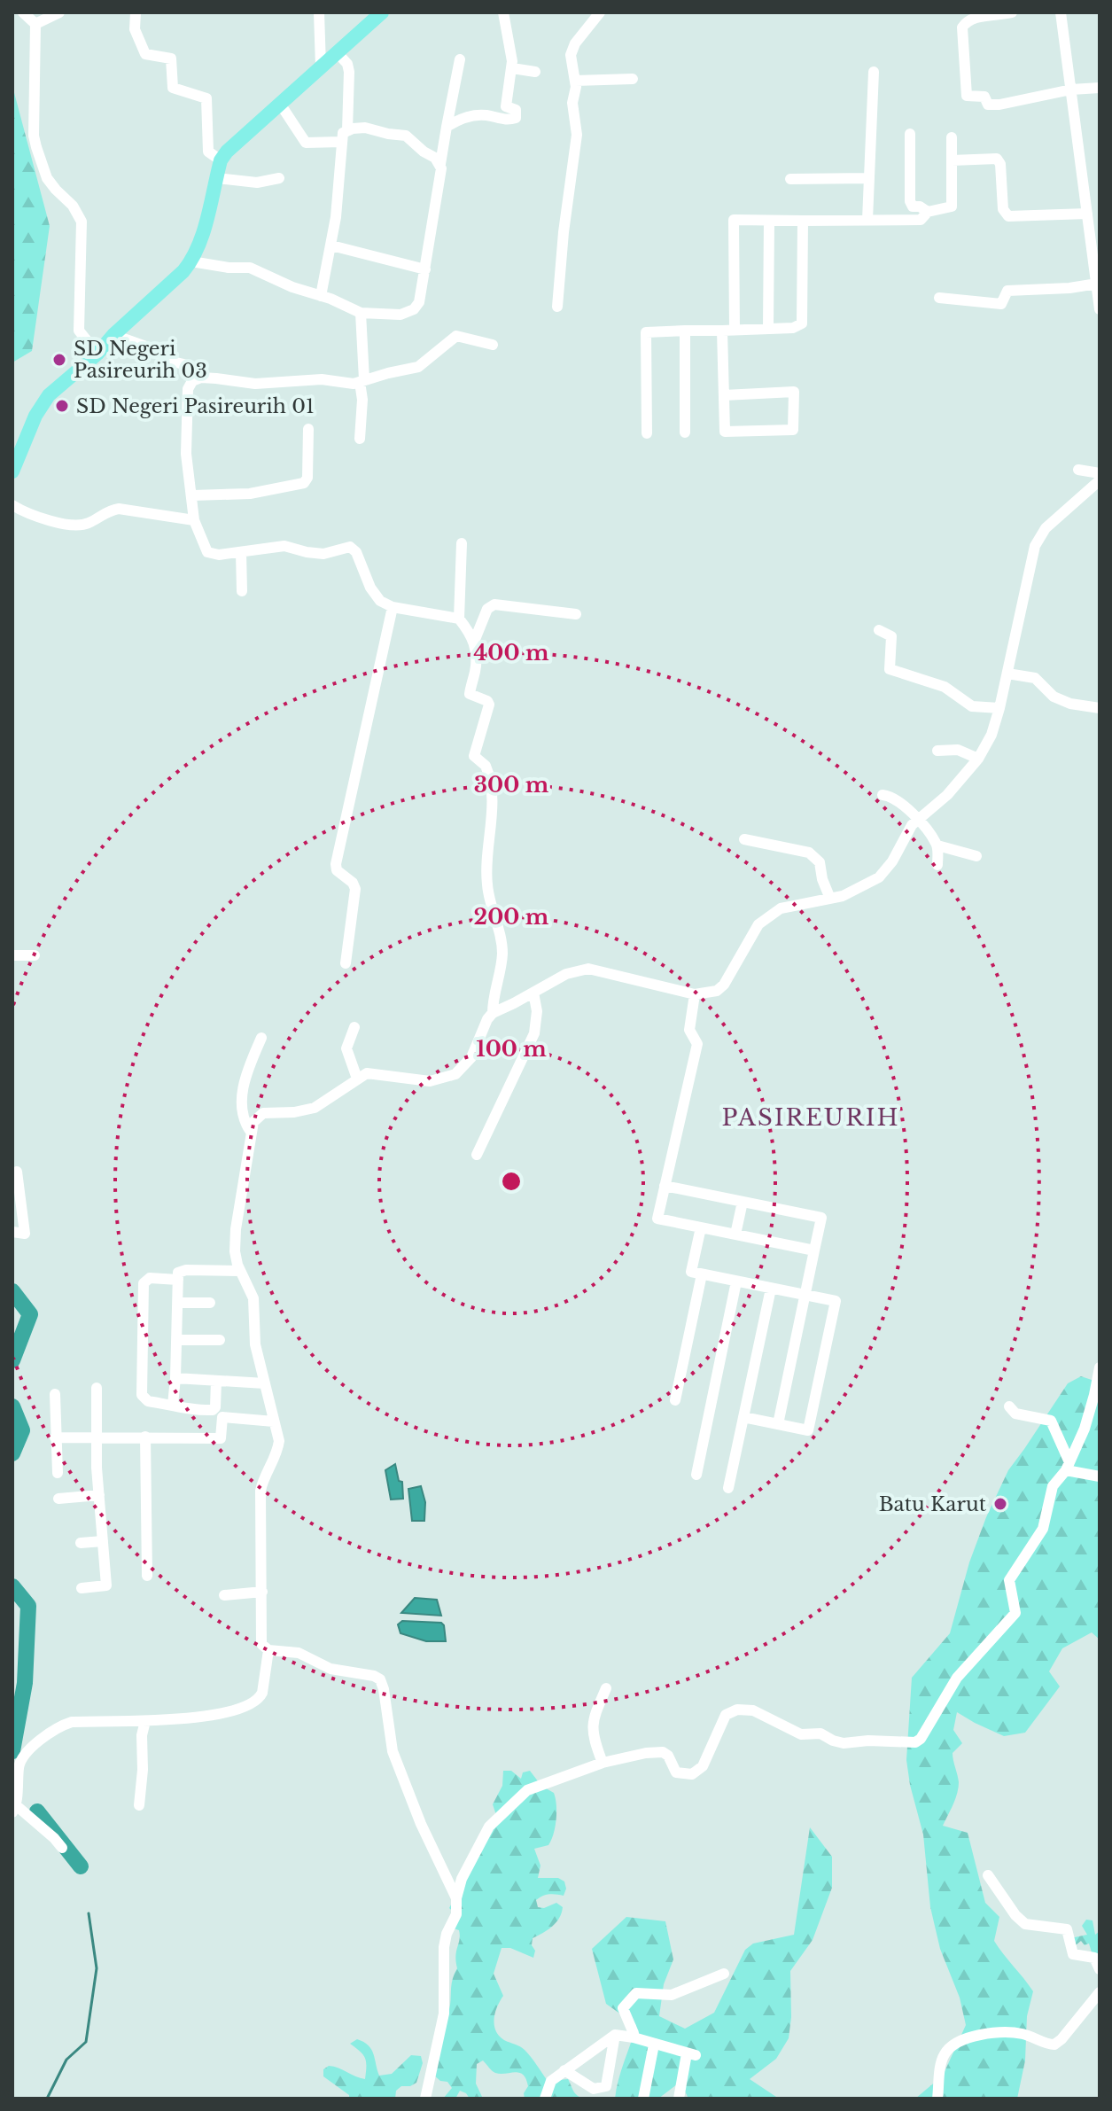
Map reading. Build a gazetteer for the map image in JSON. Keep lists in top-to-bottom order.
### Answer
{
  "districts": ["PASIREURIH"],
  "places": ["SD Negeri Pasireurih 03", "SD Negeri Pasireurih 01", "Batu Karut"],
  "rings": [
    "400 m",
    "300 m",
    "200 m",
    "100 m"
  ]
}
